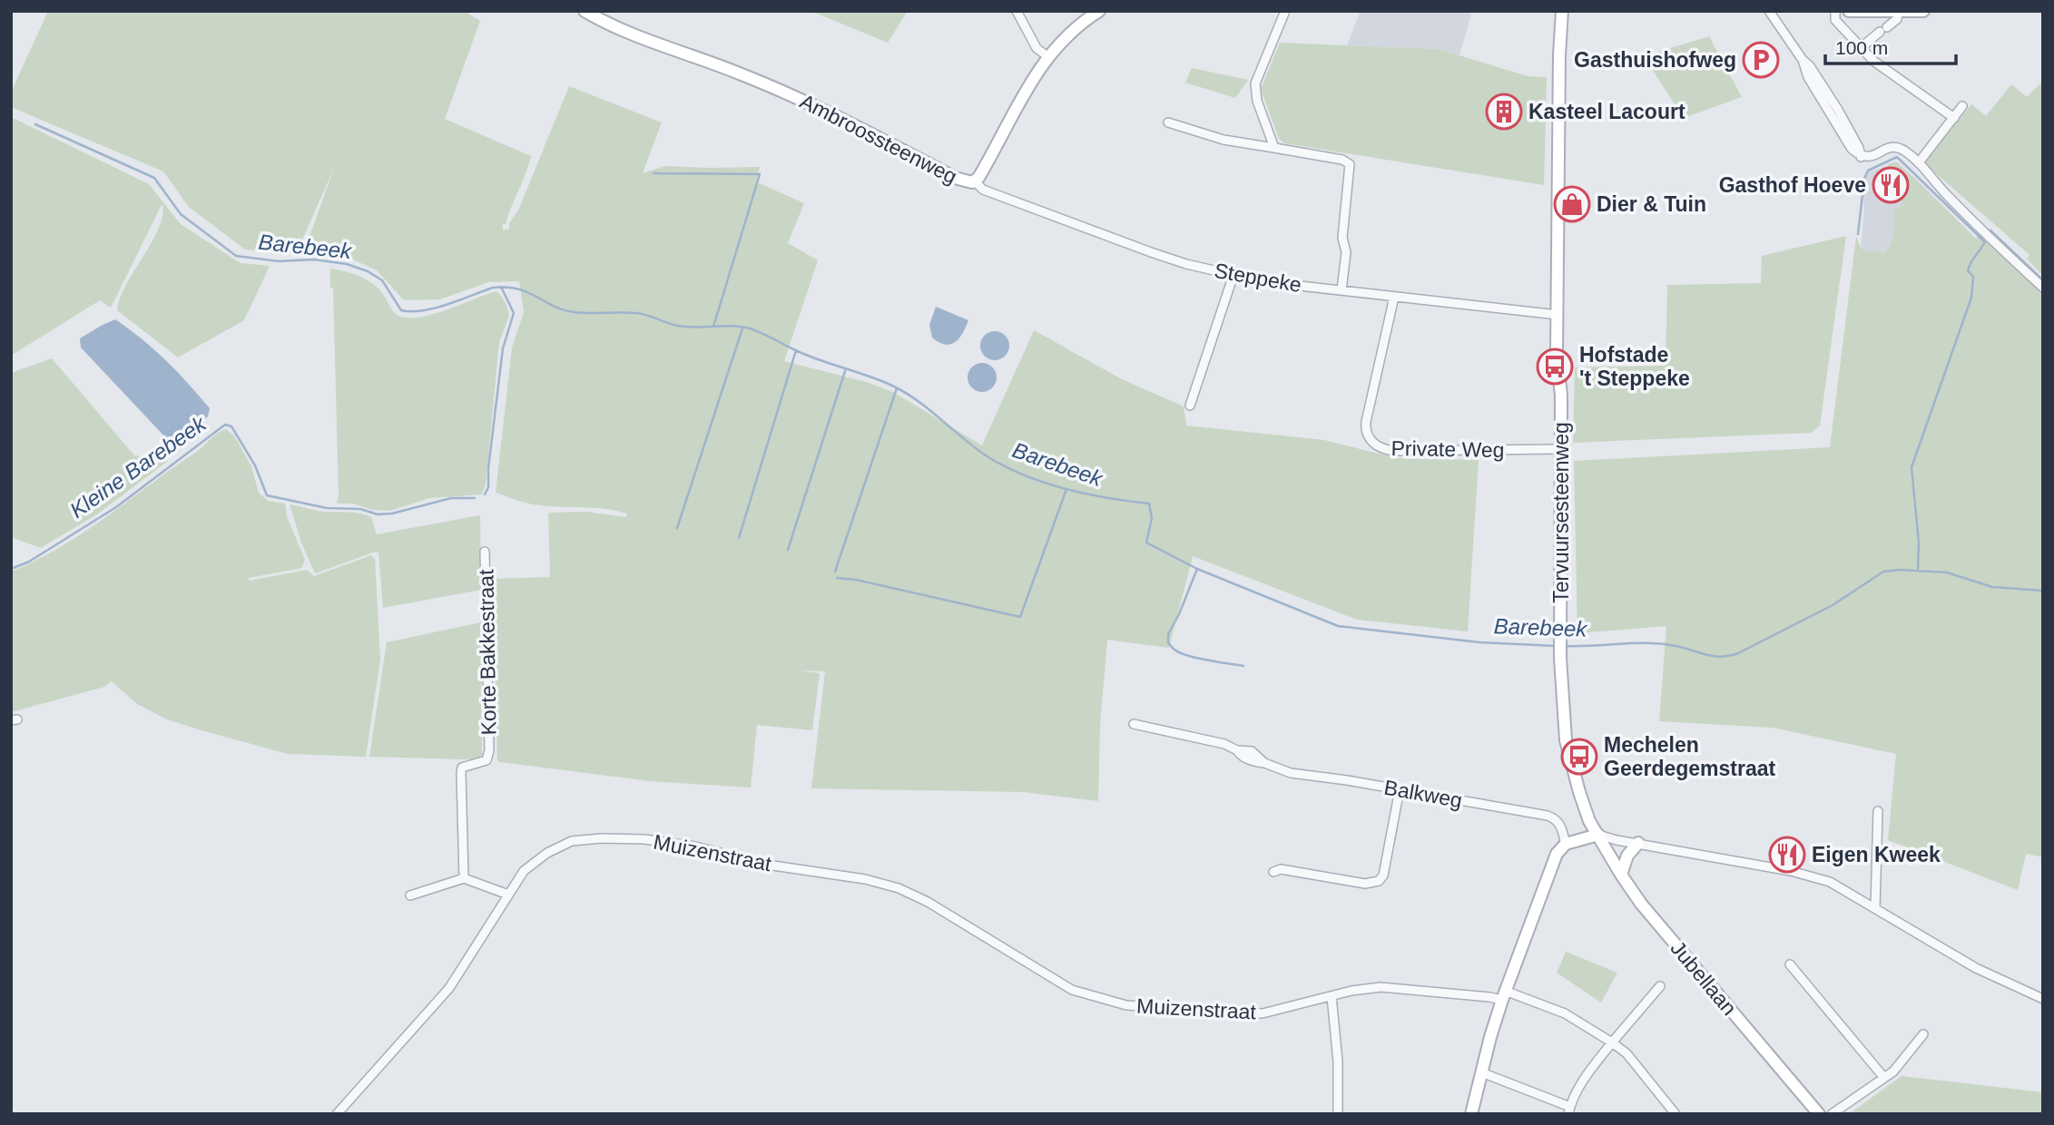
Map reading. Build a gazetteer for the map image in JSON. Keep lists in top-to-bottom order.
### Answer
{
  "streets": {
    "main road": ["Ambroossteenweg", "Tervuursesteenweg", "Jubellaan"],
    "street": [
      "Steppeke",
      "Private Weg",
      "Korte Bakkestraat",
      "Balkweg",
      "Muizenstraat"
    ]
  },
  "crossings": [
    ["Ambroossteenweg", "Steppeke"],
    ["Steppeke", "Private Weg"],
    ["Steppeke", "Tervuursesteenweg"],
    ["Private Weg", "Tervuursesteenweg"],
    ["Tervuursesteenweg", "Jubellaan"]
  ],
  "water": ["Barebeek", "Kleine Barebeek"],
  "places": {
    "parking": ["Gasthuishofweg"],
    "building": ["Kasteel Lacourt"],
    "restaurant": ["Gasthof Hoeve", "Eigen Kweek"],
    "shop": ["Dier & Tuin"],
    "bus stop": ["Hofstade 't Steppeke", "Mechelen Geerdegemstraat"]
  },
  "scale_bar": "100 m"
}
